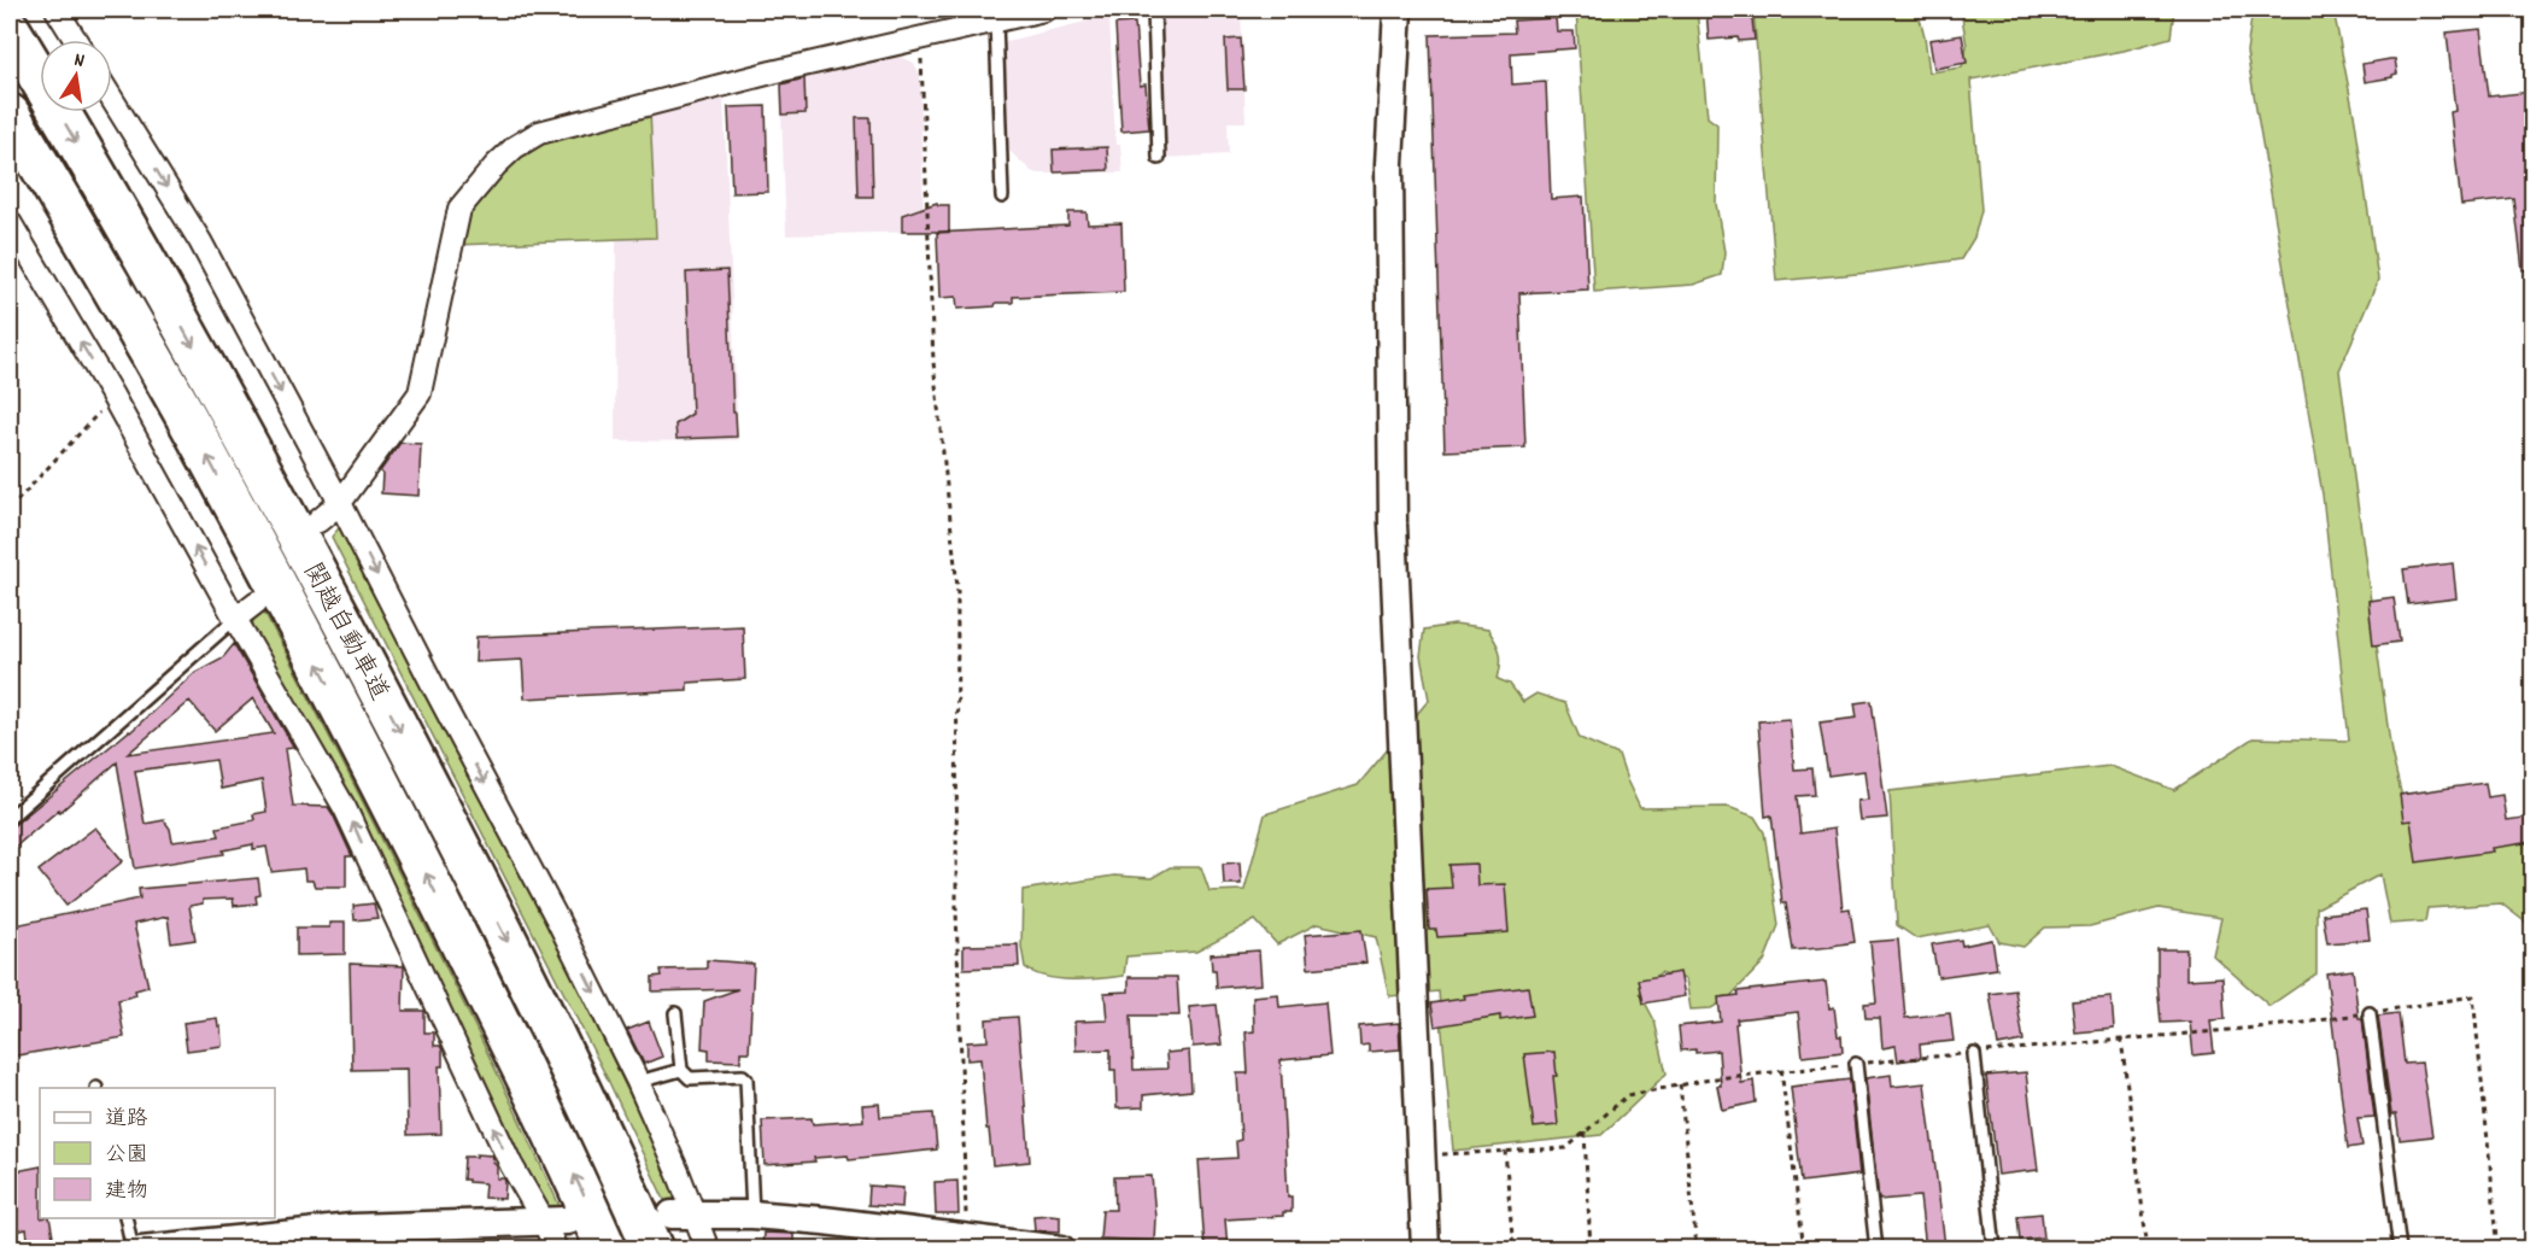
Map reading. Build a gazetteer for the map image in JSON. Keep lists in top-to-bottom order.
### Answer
{
  "streets": {
    "highway": ["関越自動車道"]
  },
  "legend": ["道路", "公園", "建物"],
  "north": "top"
}
